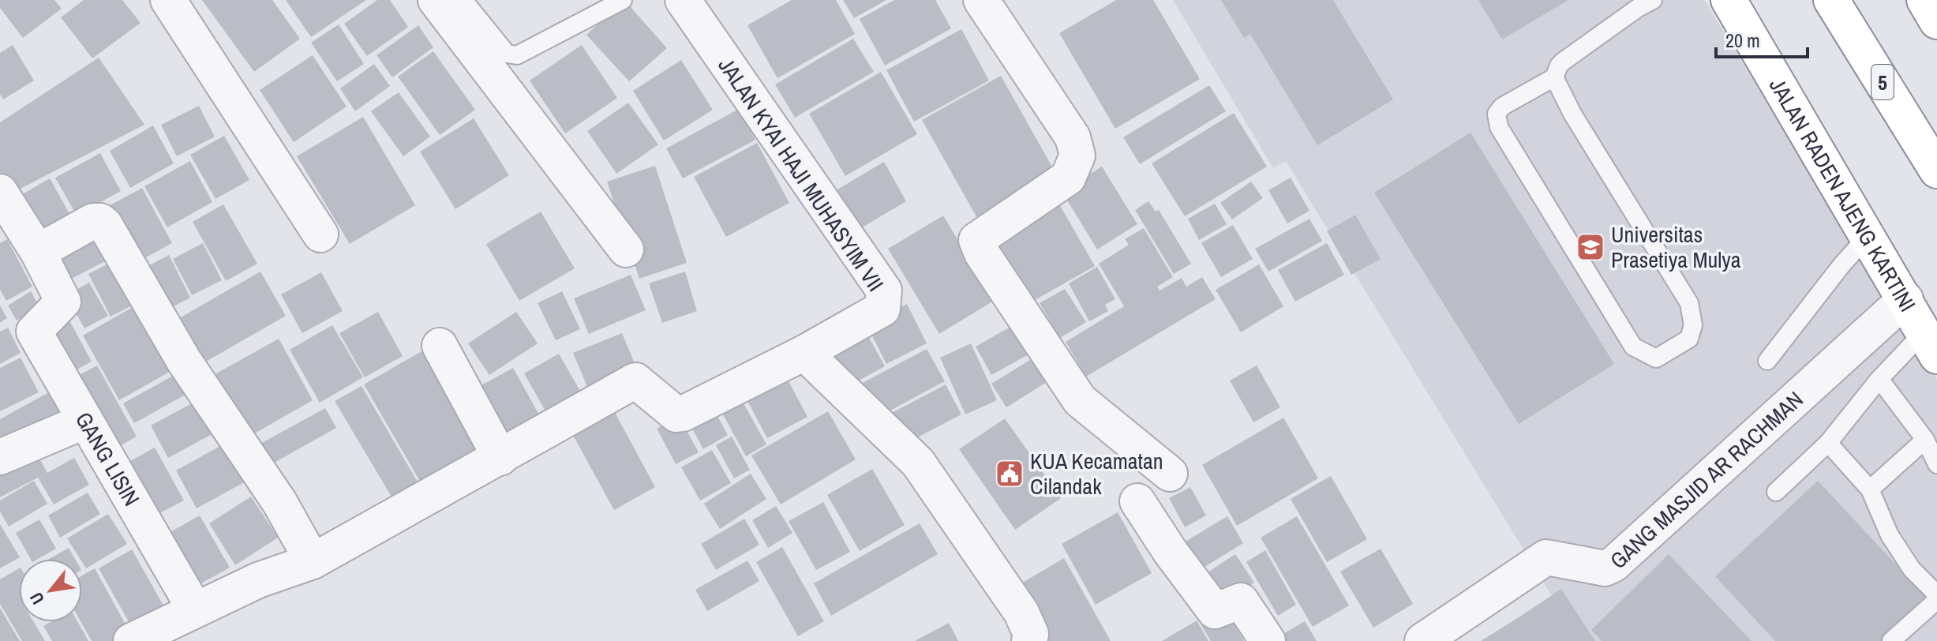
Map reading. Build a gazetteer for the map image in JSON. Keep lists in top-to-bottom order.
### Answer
{
  "streets": {
    "highway": ["5", "JALAN RADEN AJENG KARTINI"],
    "street": ["JALAN KYAI HAJI MUHASYIM VII", "GANG LISIN", "GANG MASJID AR RACHMAN"]
  },
  "crossings": [
    ["JALAN RADEN AJENG KARTINI", "GANG MASJID AR RACHMAN"]
  ],
  "places": {
    "school or university": ["Universitas Prasetiya Mulya"],
    "public building": ["KUA Kecamatan Cilandak"]
  },
  "scale_bar": "20 m",
  "north": "bottom left"
}
